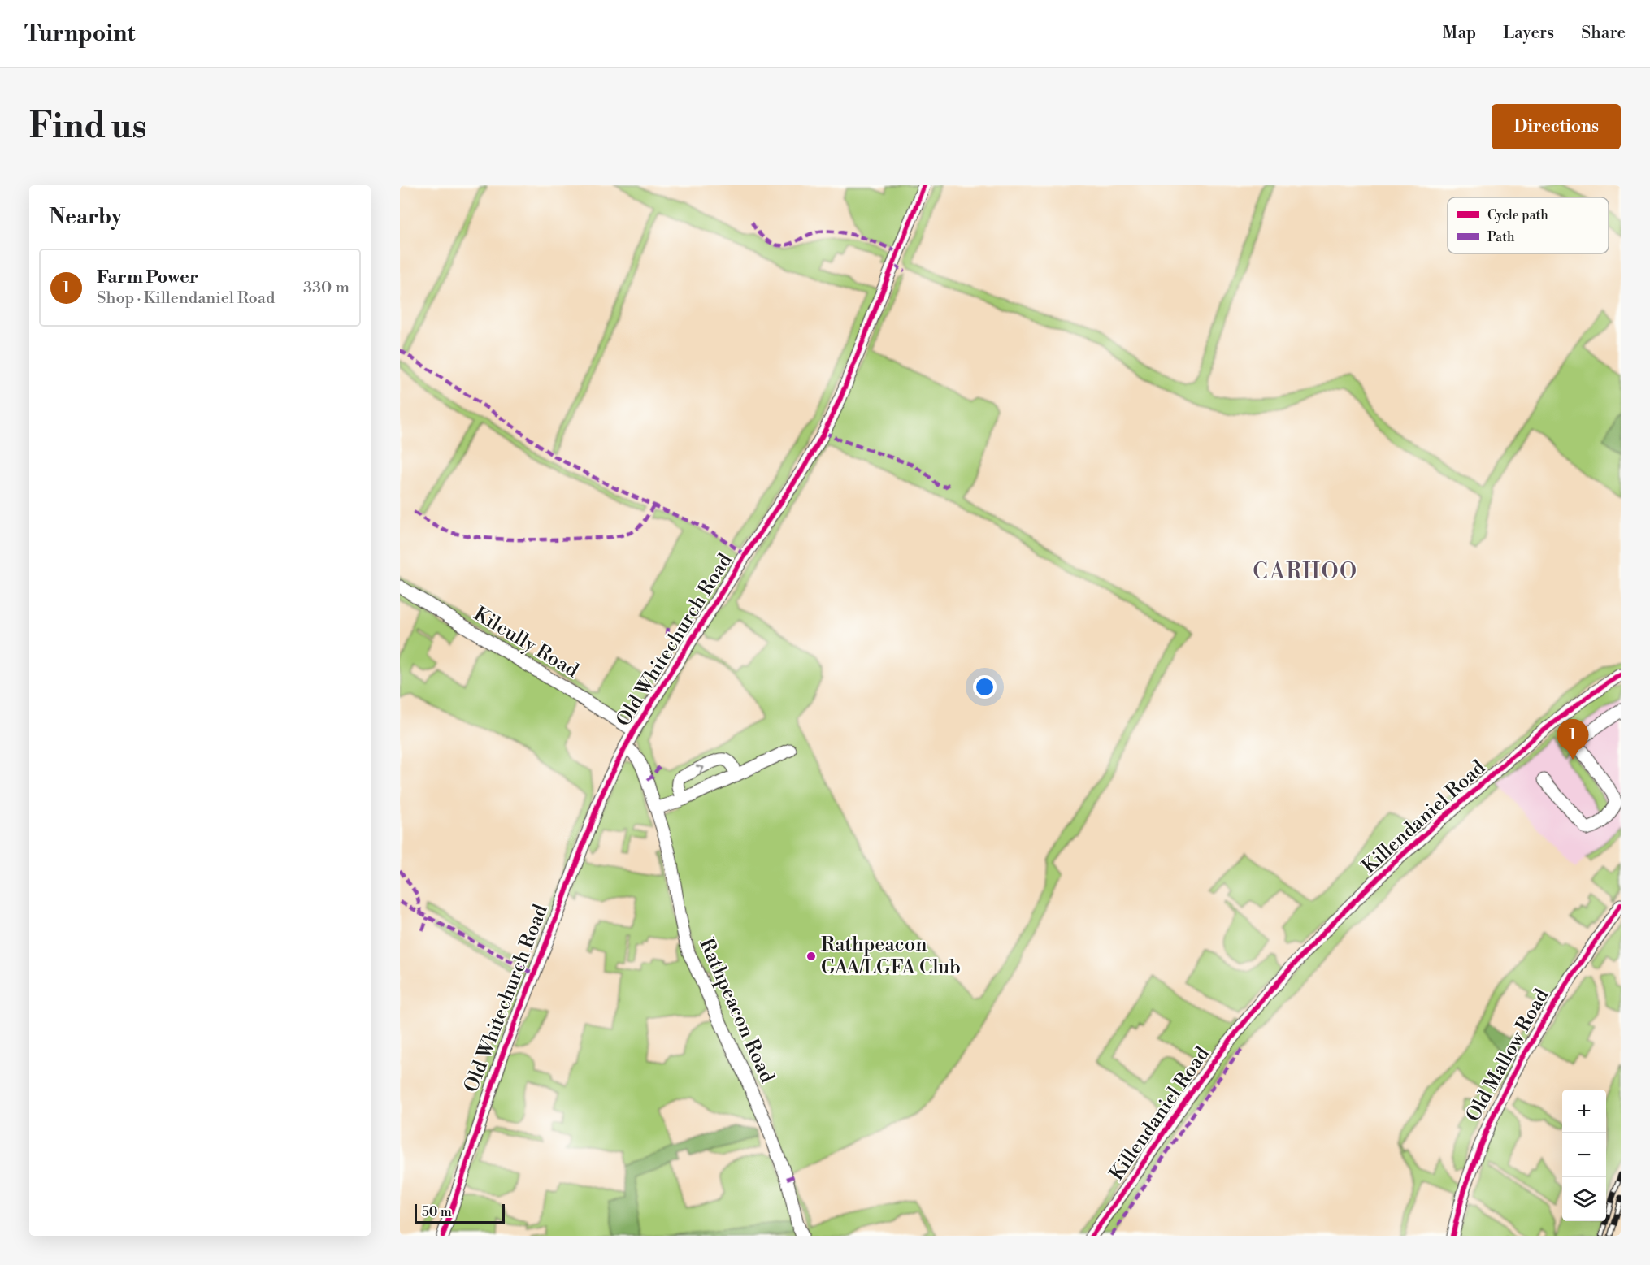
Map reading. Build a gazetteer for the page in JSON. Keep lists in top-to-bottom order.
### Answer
{
  "streets": {
    "street": [
      "Old Whitechurch Road",
      "Kilcully Road",
      "Killendaniel Road",
      "Rathpeacon Road",
      "Old Mallow Road"
    ]
  },
  "crossings": [
    ["Old Whitechurch Road", "Kilcully Road"],
    ["Old Whitechurch Road", "Rathpeacon Road"]
  ],
  "districts": ["CARHOO"],
  "places": ["Rathpeacon GAA/LGFA Club"],
  "legend": ["Cycle path", "Path"],
  "scale_bar": "50 m",
  "page": {
    "header": "Turnpoint",
    "nav": ["Map", "Layers", "Share"],
    "buttons": "Directions",
    "title": "Find us",
    "heading": "Nearby",
    "list": [
      {
        "mark": "1",
        "name": "Farm Power",
        "note": "Shop · Killendaniel Road",
        "value": "330 m"
      }
    ],
    "pins": "1",
    "map_buttons": ["+", "−"],
    "scale": "50 m"
  }
}
